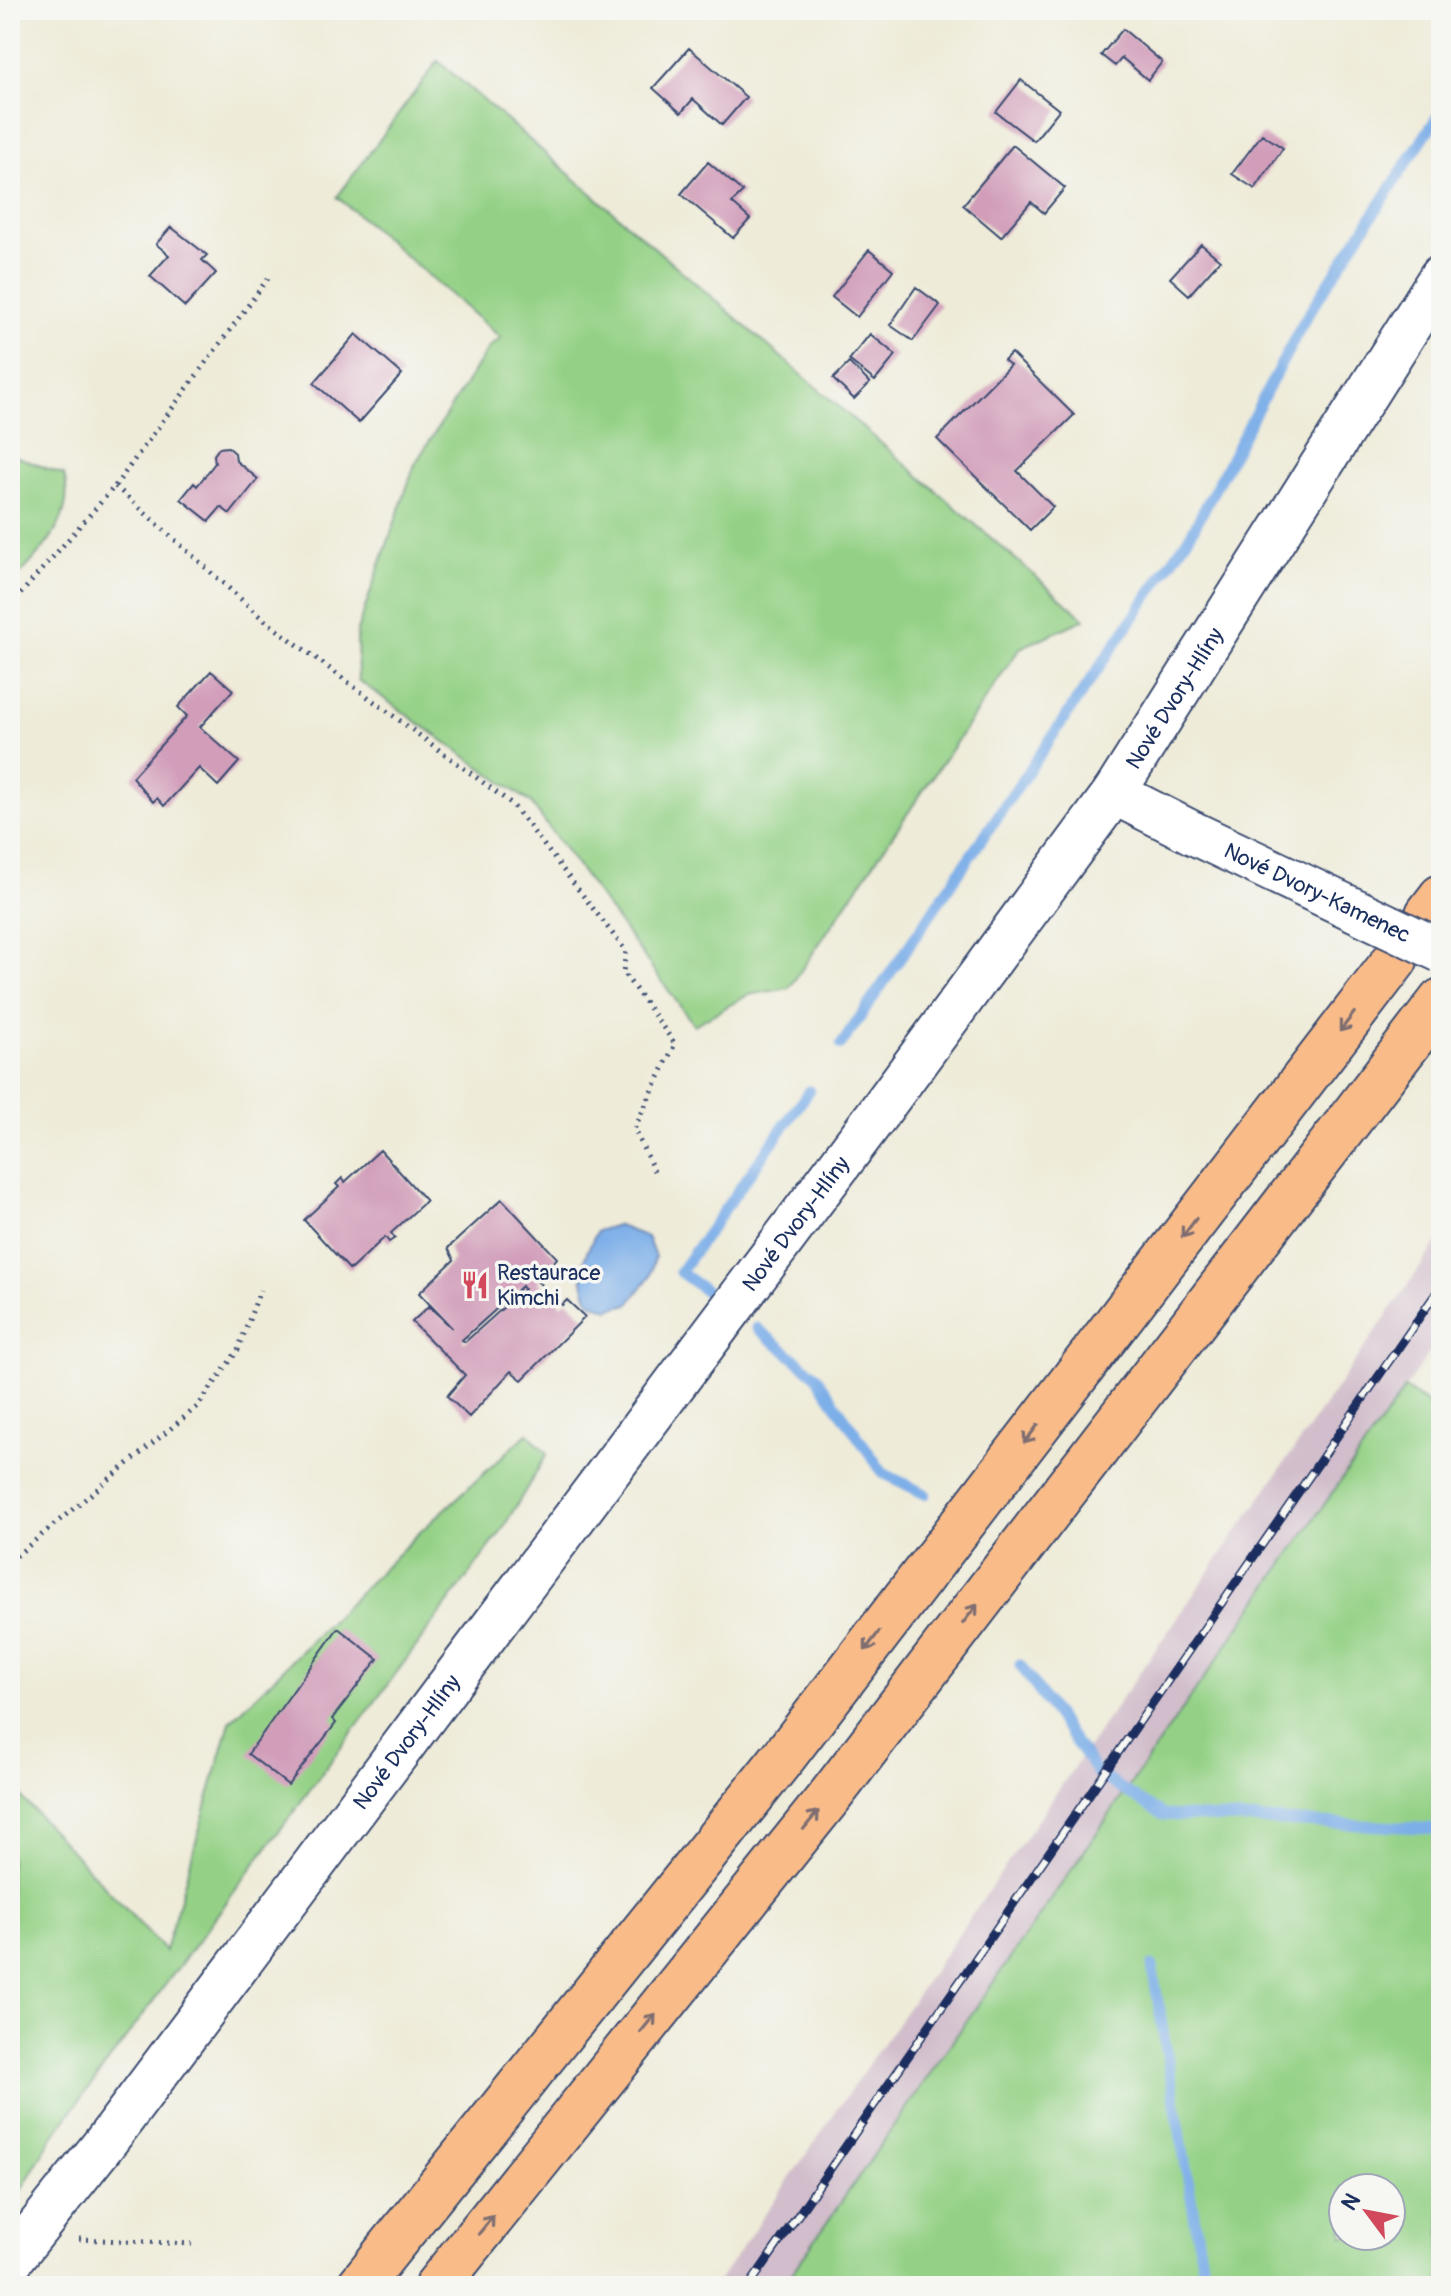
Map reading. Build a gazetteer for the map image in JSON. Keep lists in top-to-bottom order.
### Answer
{
  "streets": {
    "street": ["Nové Dvory-Hlíny", "Nové Dvory-Kamenec"]
  },
  "crossings": [
    ["Nové Dvory-Hlíny", "Nové Dvory-Kamenec"]
  ],
  "places": {
    "restaurant": ["Restaurace Kimchi"]
  },
  "north": "top left"
}
